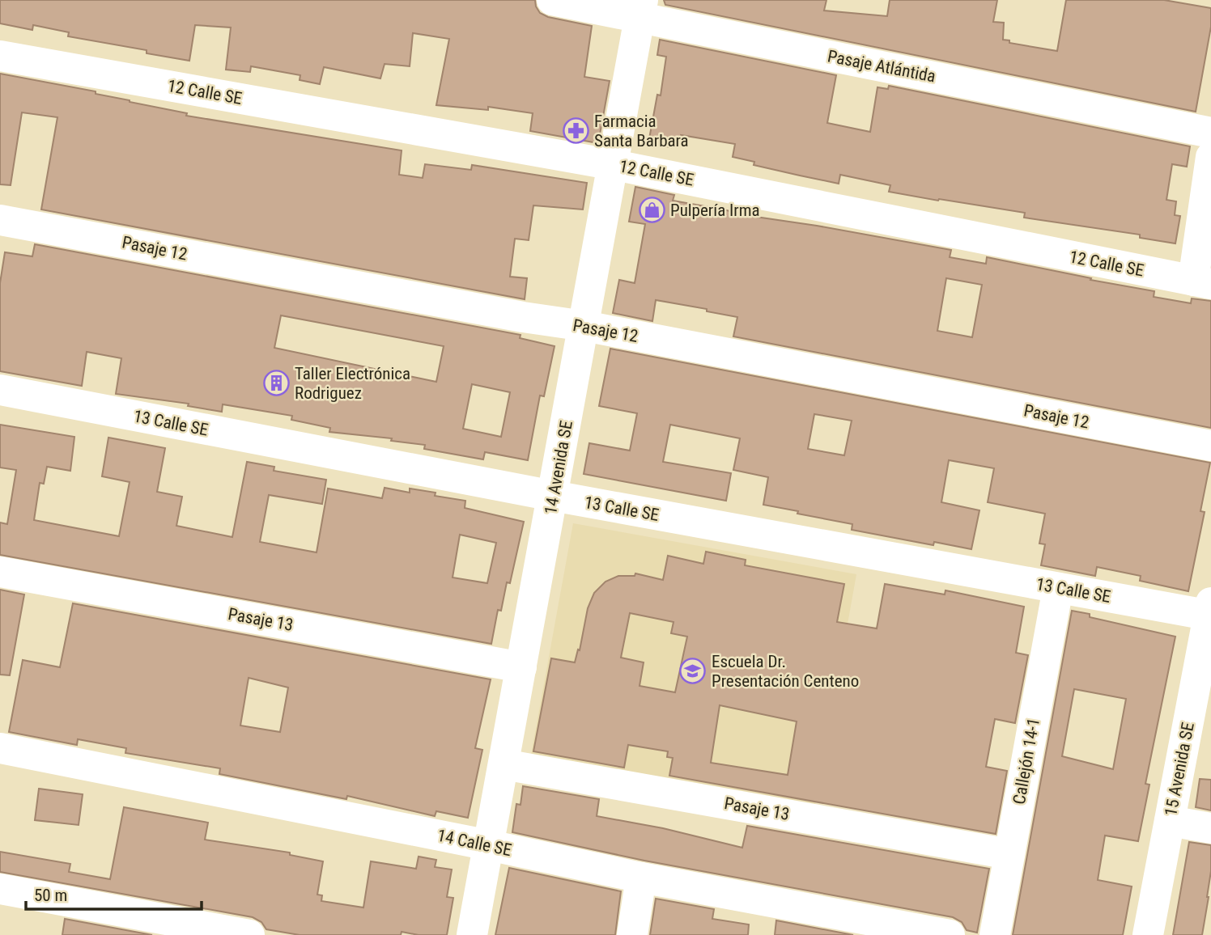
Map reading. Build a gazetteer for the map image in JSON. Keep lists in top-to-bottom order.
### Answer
{
  "streets": {
    "street": [
      "Pasaje Atlántida",
      "12 Calle SE",
      "Pasaje 12",
      "13 Calle SE",
      "14 Avenida SE",
      "Pasaje 13",
      "Callejón 14-1",
      "15 Avenida SE",
      "14 Calle SE"
    ]
  },
  "crossings": [
    ["Pasaje Atlántida", "14 Avenida SE"],
    ["12 Calle SE", "14 Avenida SE"],
    ["Pasaje 12", "14 Avenida SE"],
    ["13 Calle SE", "14 Avenida SE"],
    ["13 Calle SE", "Callejón 14-1"],
    ["13 Calle SE", "15 Avenida SE"],
    ["14 Avenida SE", "Pasaje 13"],
    ["14 Avenida SE", "14 Calle SE"],
    ["Pasaje 13", "Callejón 14-1"]
  ],
  "places": {
    "pharmacy": ["Farmacia Santa Barbara"],
    "shop": ["Pulpería Irma"],
    "building": ["Taller Electrónica Rodriguez"],
    "school or university": ["Escuela Dr. Presentación Centeno"]
  },
  "scale_bar": "50 m"
}
